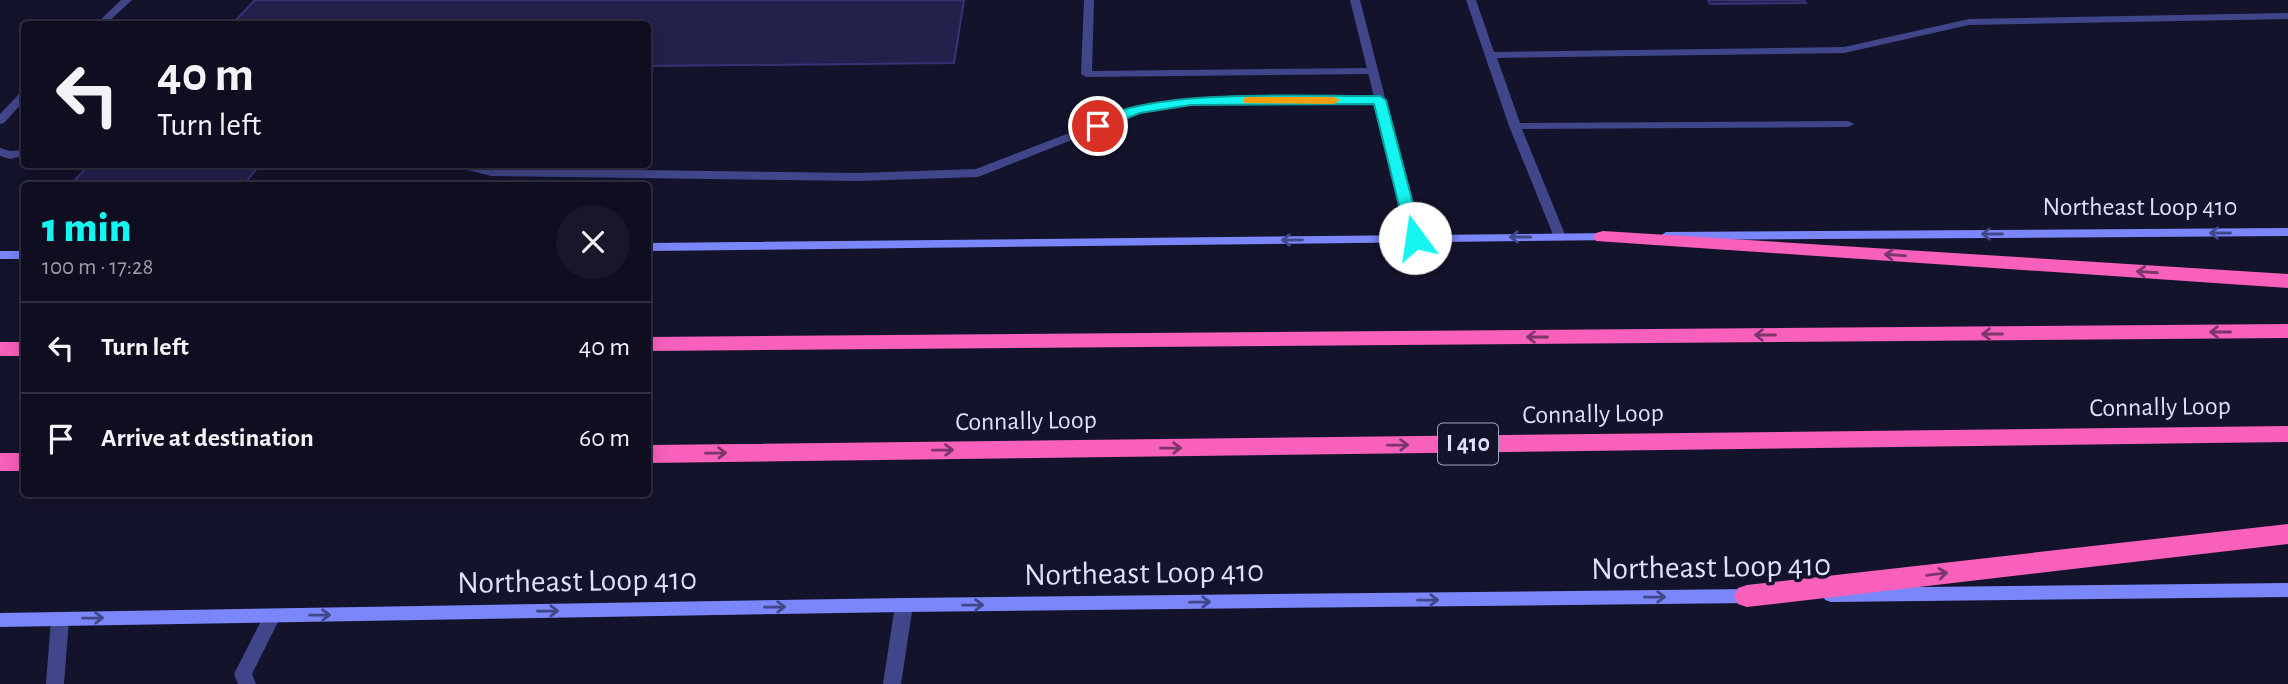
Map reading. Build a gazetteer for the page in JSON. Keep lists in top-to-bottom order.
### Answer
{
  "streets": {
    "highway": ["Connally Loop", "I 410"],
    "main road": ["Northeast Loop 410"]
  },
  "page": {
    "turn": ["40 m", "Turn left"],
    "heading": ["1 min", "100 m · 17:28"],
    "list": [
      {
        "name": "Turn left",
        "value": "40 m"
      },
      {
        "name": "Arrive at destination",
        "value": "60 m"
      }
    ]
  }
}
